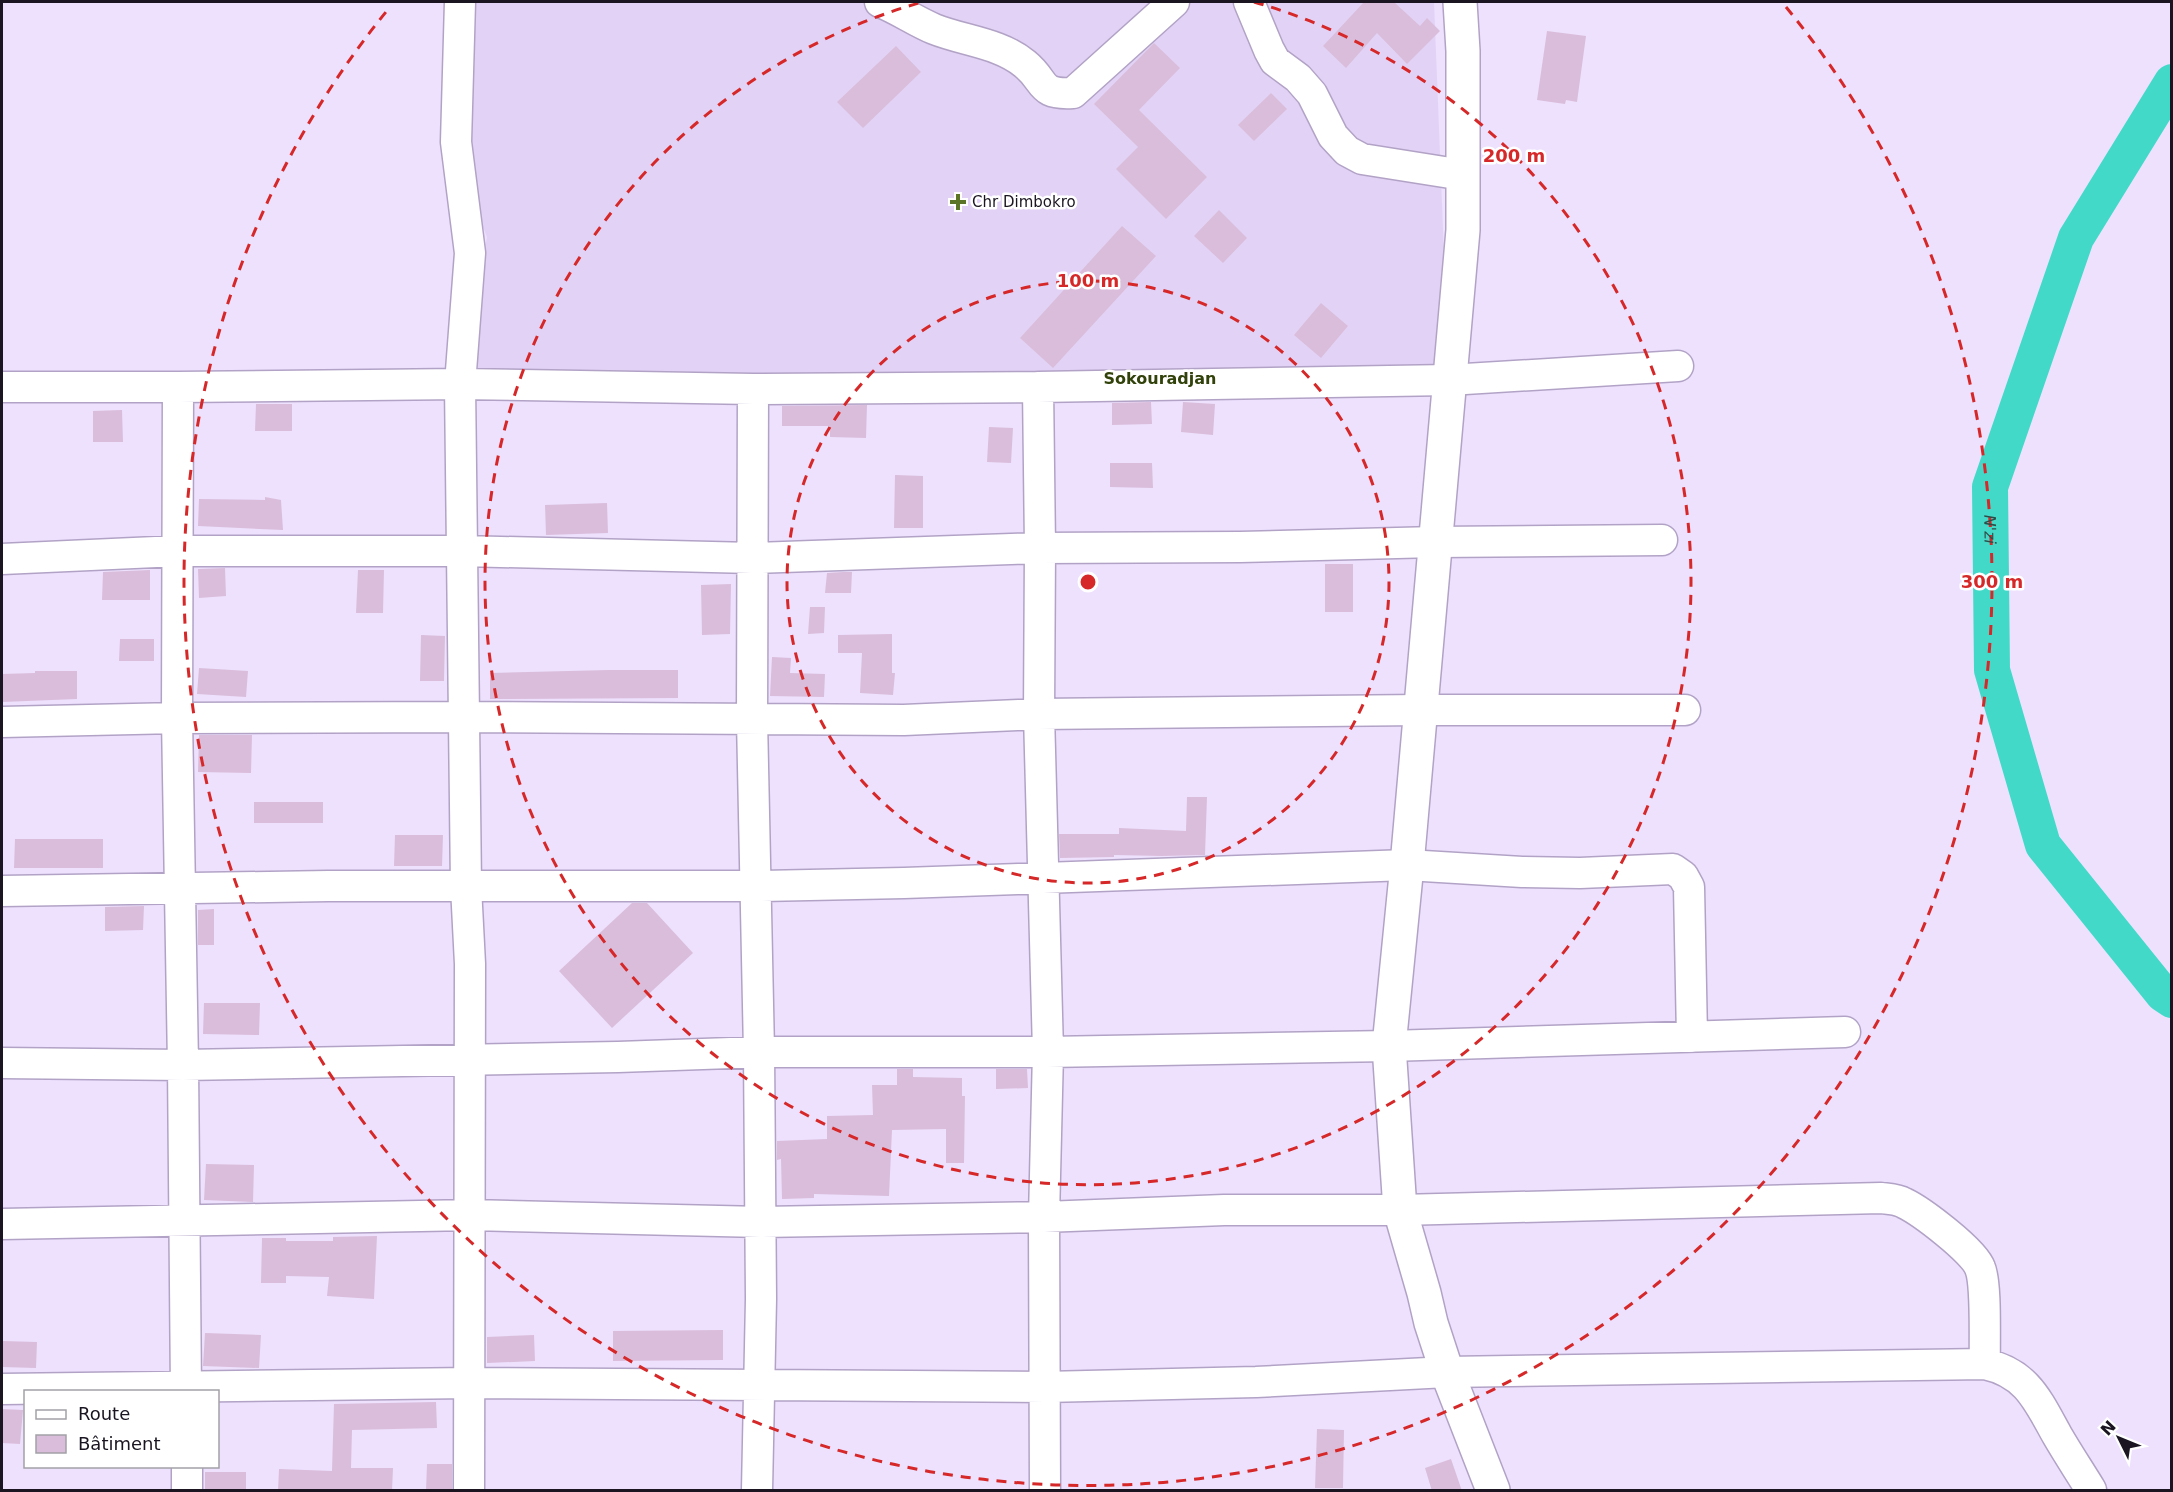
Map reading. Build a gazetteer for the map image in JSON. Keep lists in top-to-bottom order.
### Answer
{
  "districts": ["Sokouradjan"],
  "water": ["N'zi"],
  "places": {
    "health": ["Chr Dimbokro"]
  },
  "legend": ["Route", "Bâtiment"],
  "north": "top left",
  "rings": ["200 m", "100 m", "300 m"]
}
